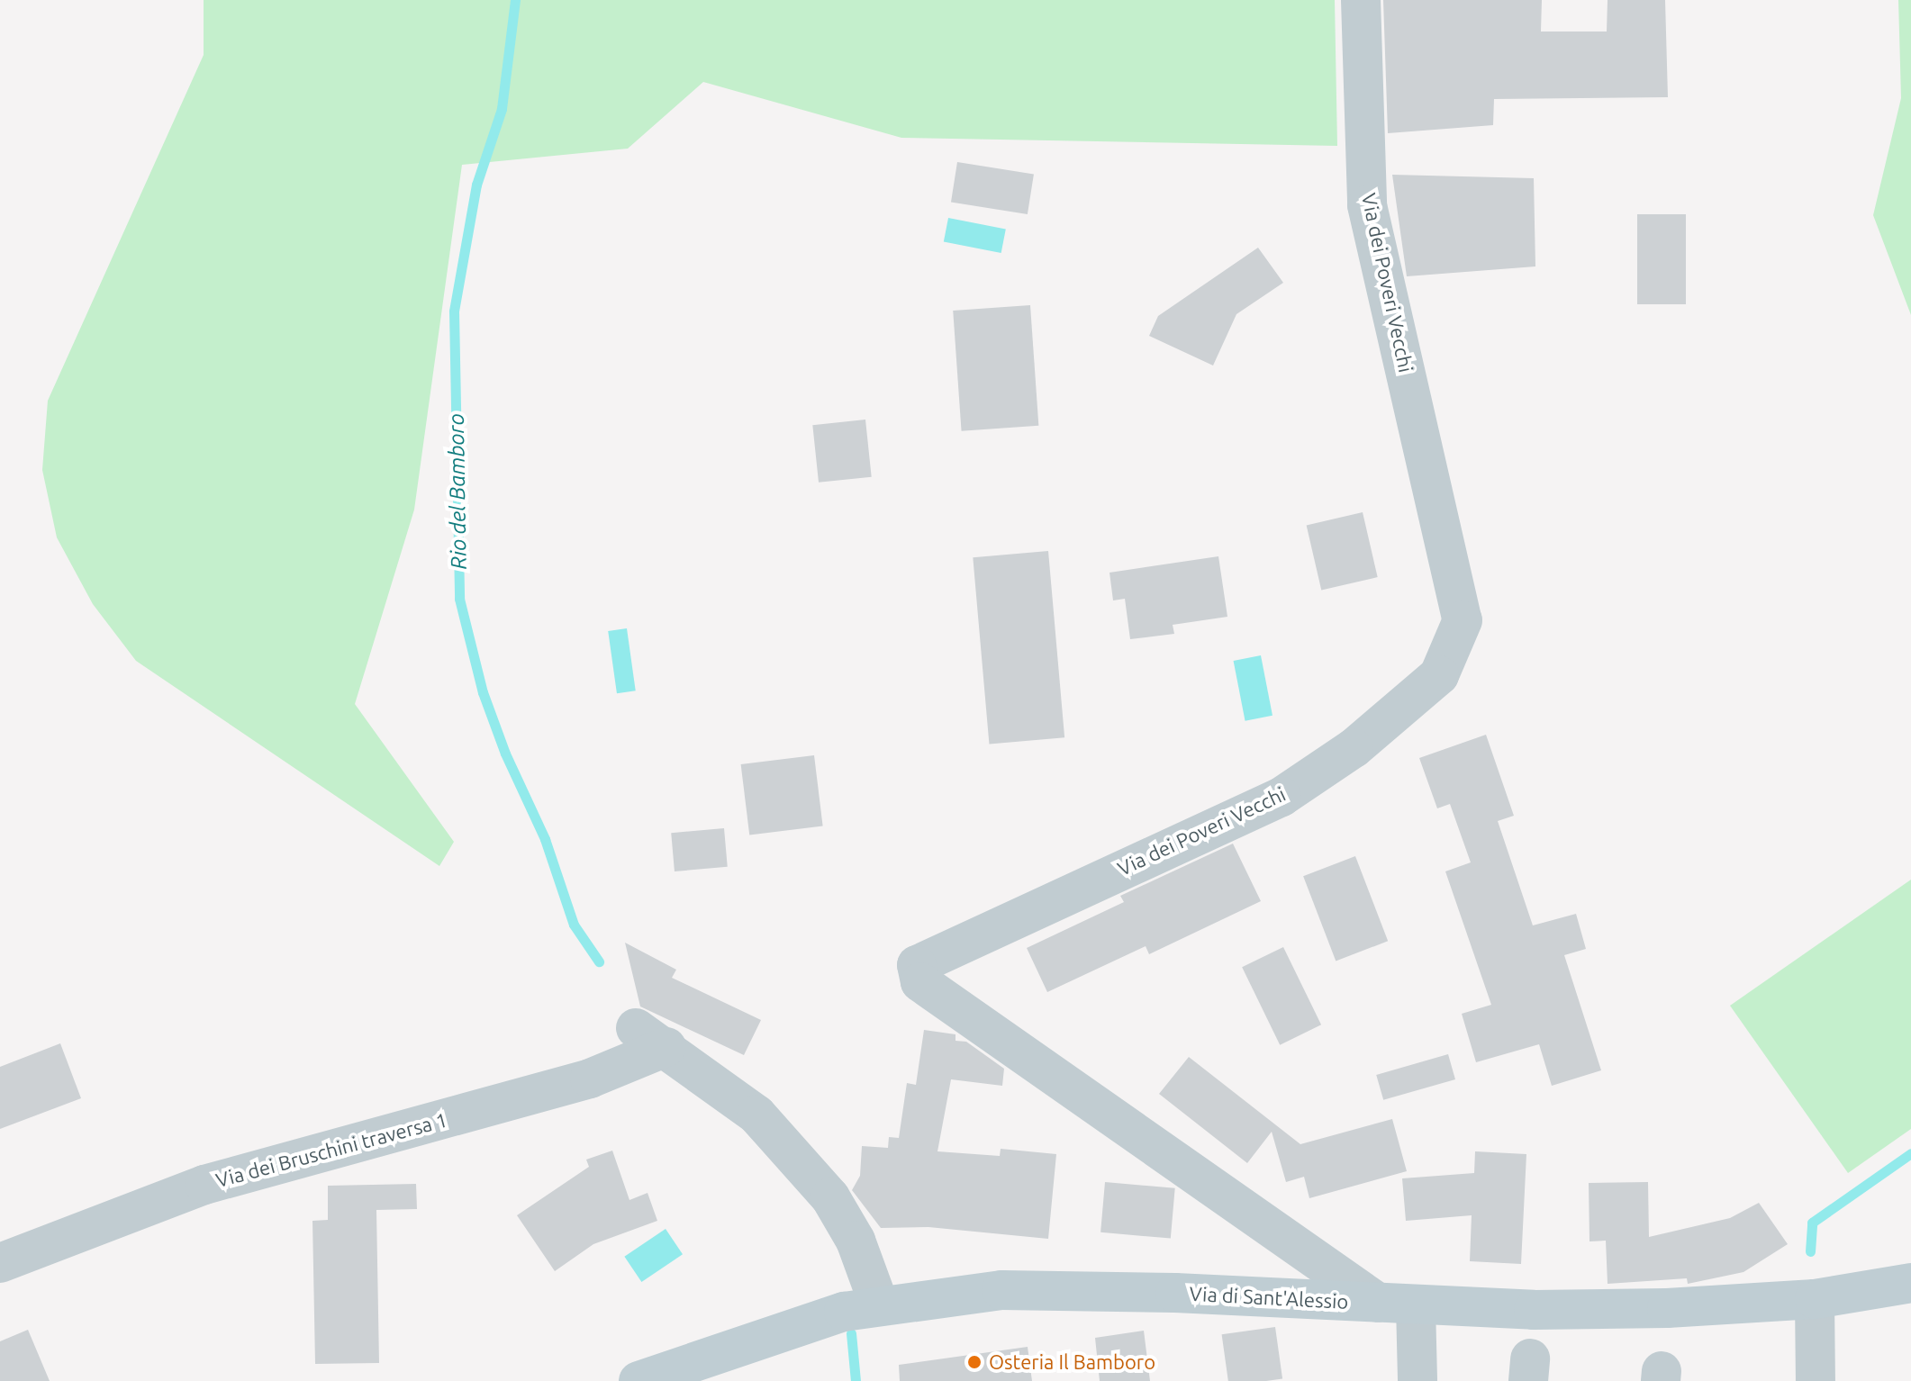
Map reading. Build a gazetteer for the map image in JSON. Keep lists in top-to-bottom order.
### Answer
{
  "streets": {
    "street": ["Via dei Poveri Vecchi", "Via dei Bruschini traversa 1", "Via di Sant'Alessio"]
  },
  "crossings": [
    ["Via dei Poveri Vecchi", "Via di Sant'Alessio"],
    ["Via dei Bruschini traversa 1", "Via di Sant'Alessio"]
  ],
  "water": ["Rio del Bamboro"],
  "places": ["Osteria Il Bamboro"]
}
